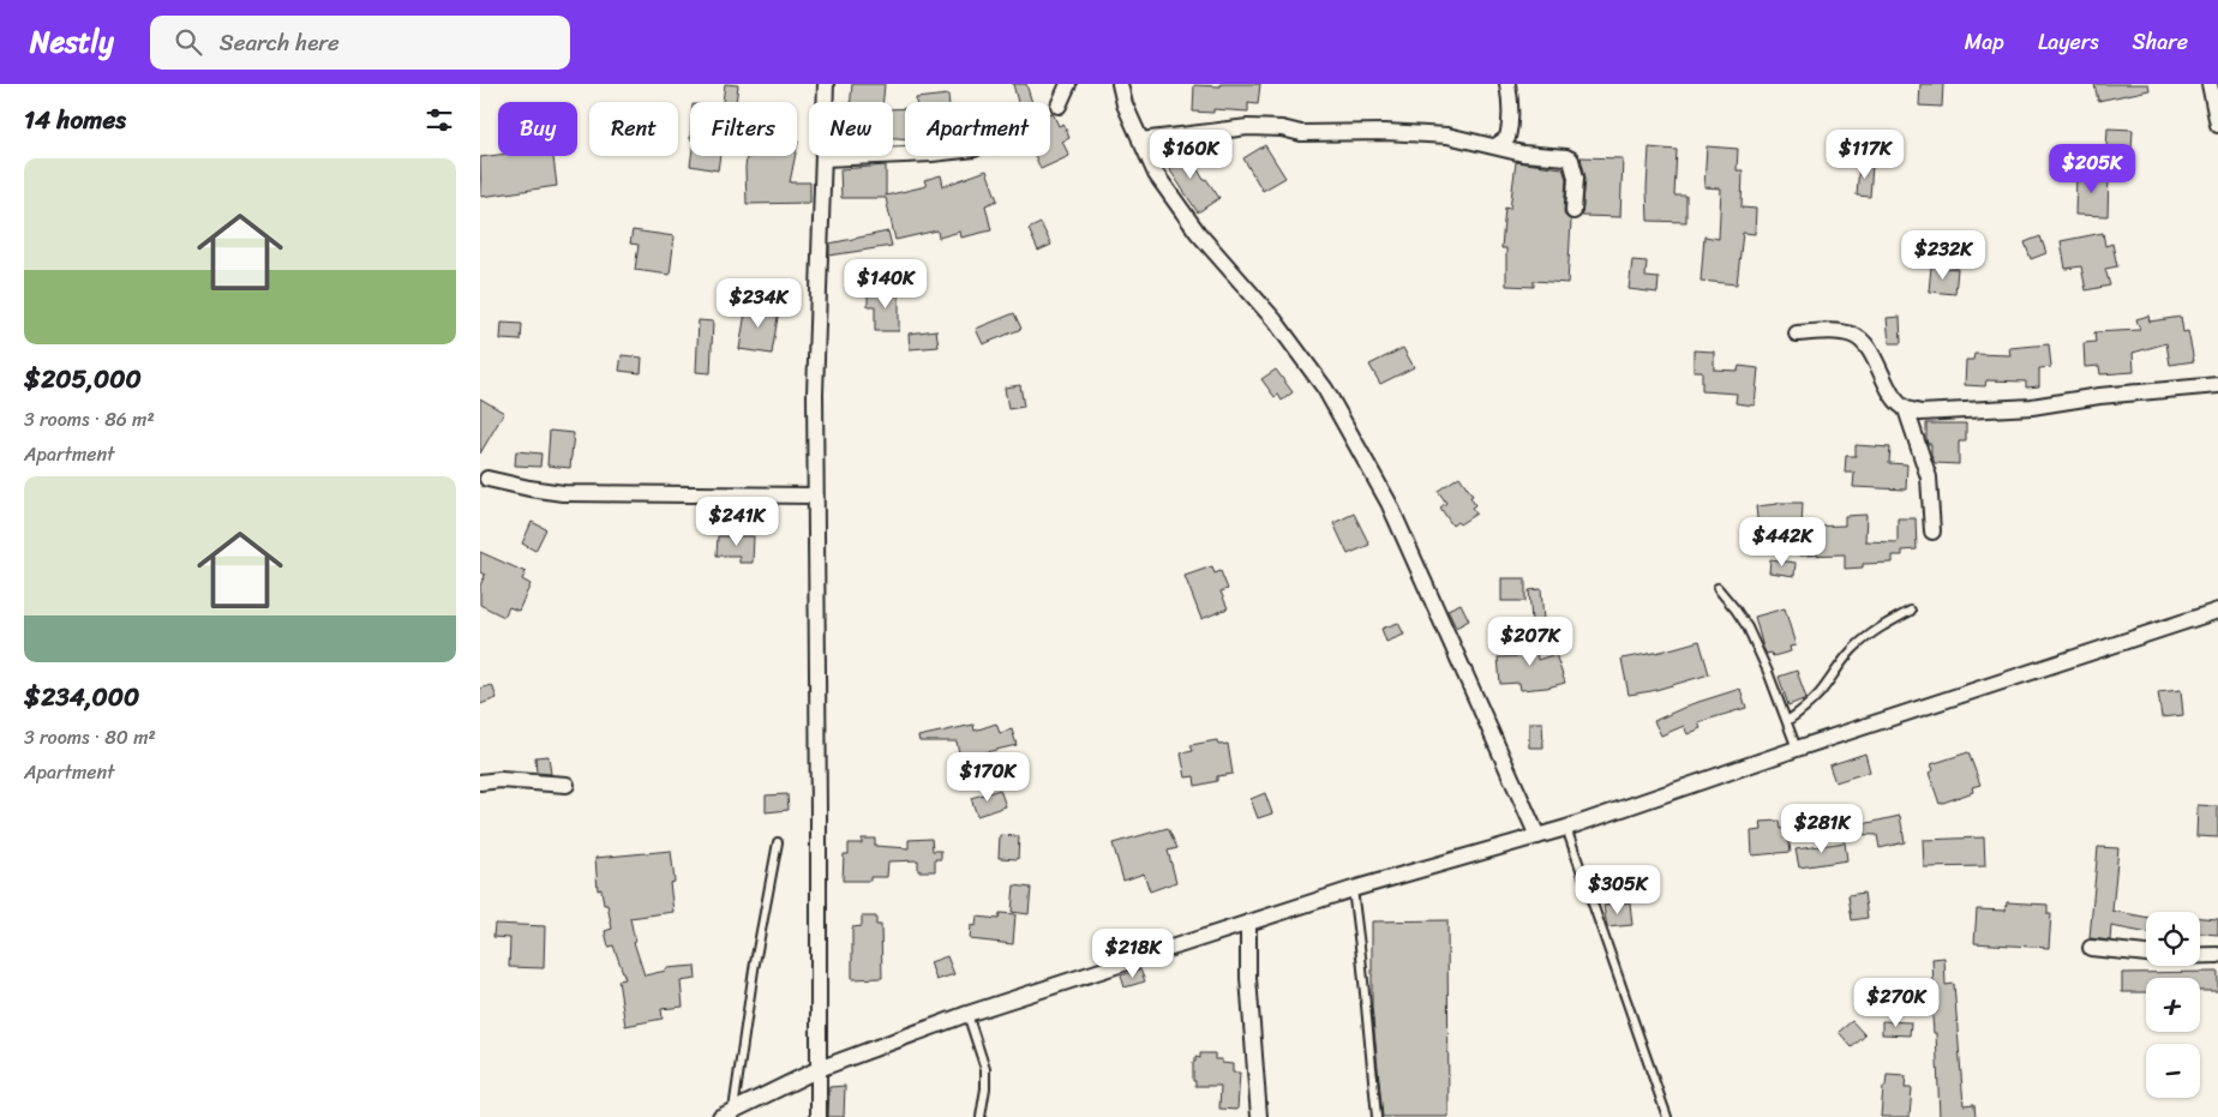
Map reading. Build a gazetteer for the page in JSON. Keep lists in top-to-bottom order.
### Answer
{
  "page": {
    "header": "Nestly",
    "search": "Search here",
    "nav": ["Map", "Layers", "Share"],
    "heading": "14 homes",
    "chip": [
      "Buy",
      "Rent",
      "Filters",
      "New",
      "Apartment"
    ],
    "price": [
      "$160K",
      "$117K",
      "$205K",
      "$232K",
      "$140K",
      "$234K",
      "$241K",
      "$442K",
      "$207K",
      "$170K",
      "$281K",
      "$305K",
      "$218K",
      "$270K"
    ],
    "list": [
      {
        "name": "$205,000",
        "note": "3 rooms · 86 m² · Apartment"
      },
      {
        "name": "$234,000",
        "note": "3 rooms · 80 m² · Apartment"
      }
    ],
    "map_buttons": ["+", "−"]
  }
}
